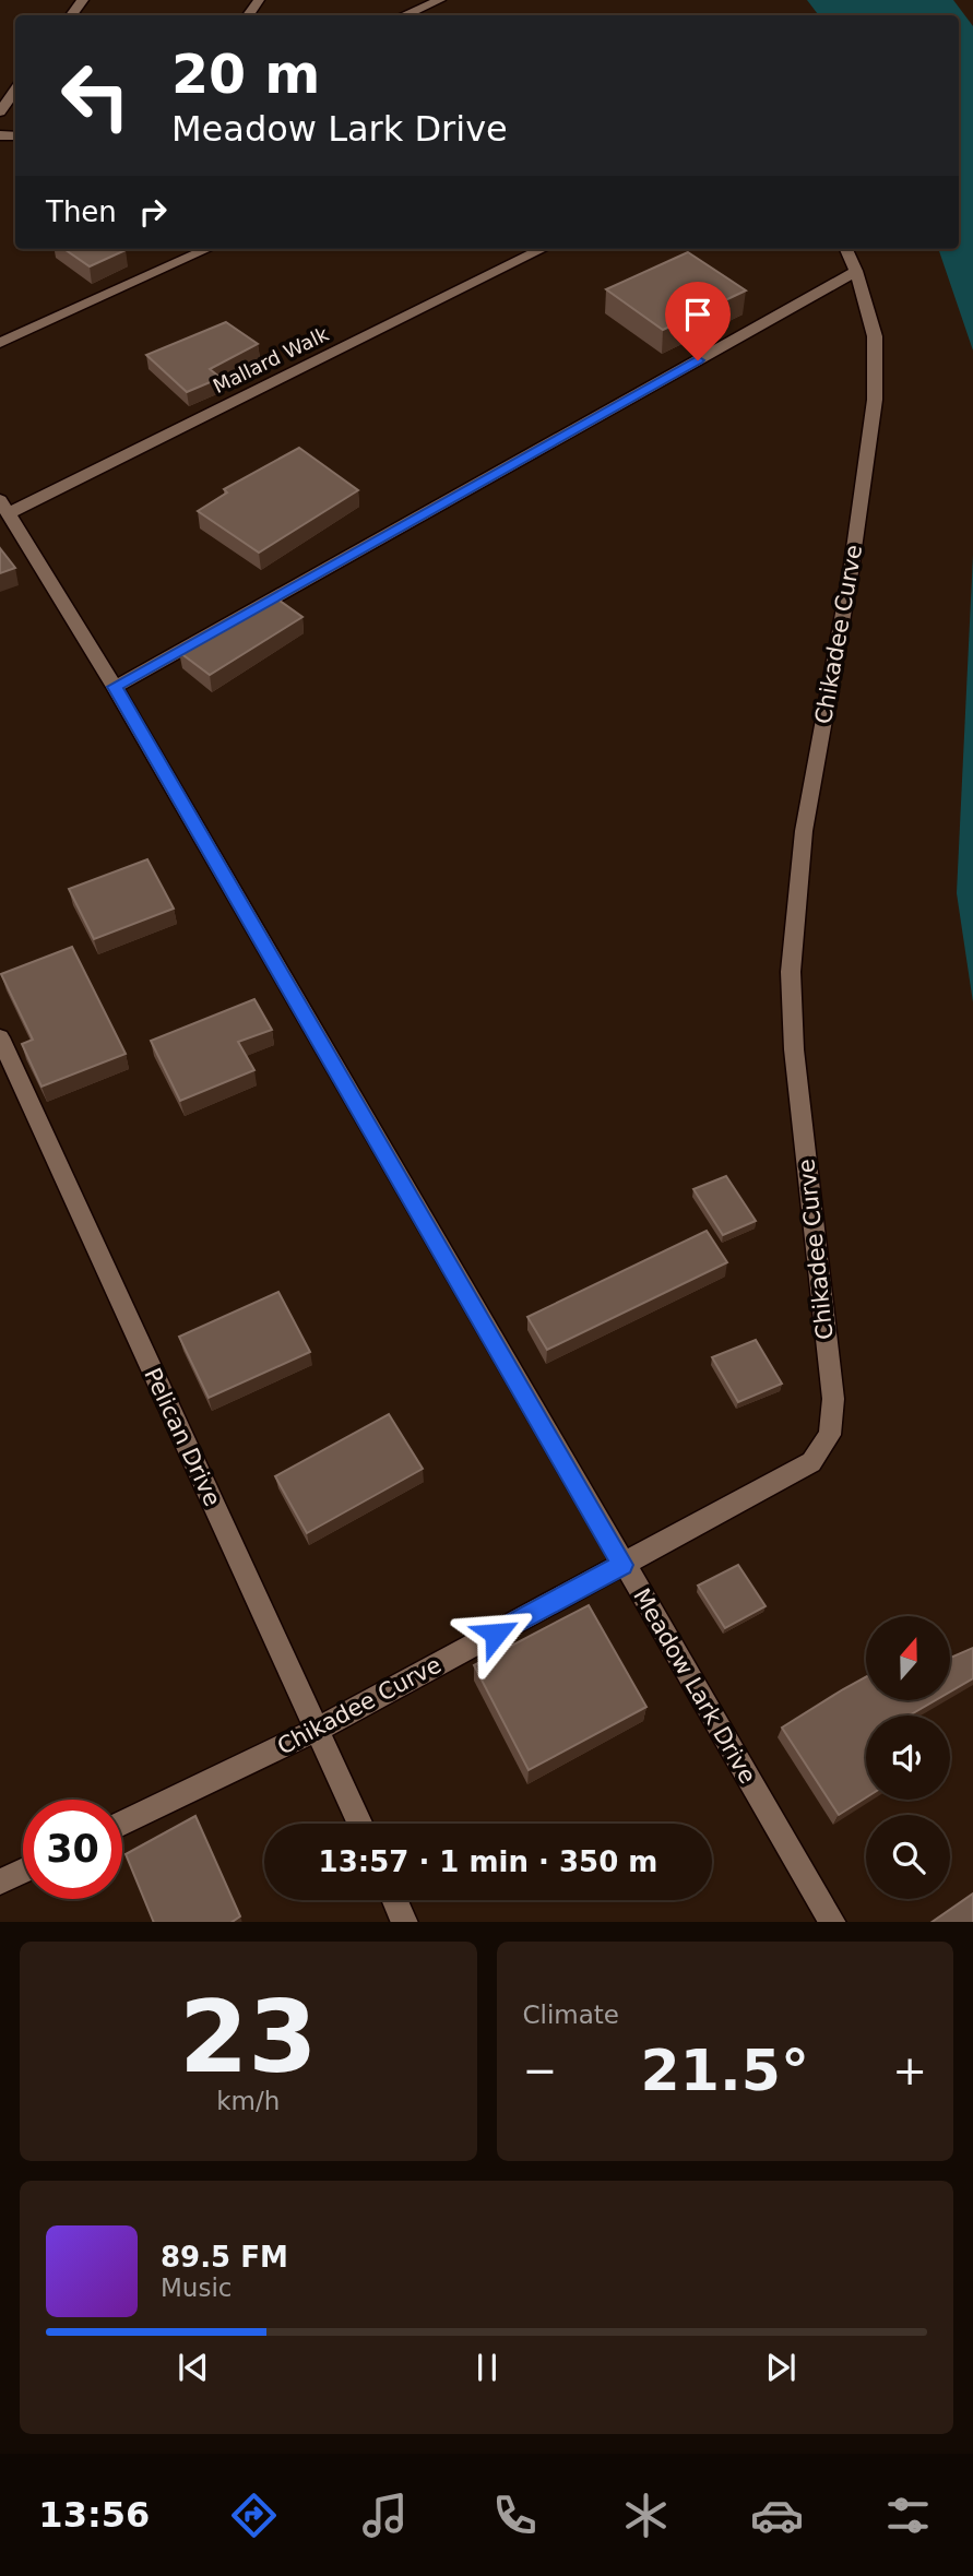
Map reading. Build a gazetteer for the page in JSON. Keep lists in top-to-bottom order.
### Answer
{
  "streets": {
    "street": [
      "Mallard Walk",
      "Chikadee Curve",
      "Pelican Drive",
      "Meadow Lark Drive"
    ]
  },
  "crossings": [
    ["Mallard Walk", "Meadow Lark Drive"],
    ["Chikadee Curve", "Pelican Drive"],
    ["Chikadee Curve", "Meadow Lark Drive"]
  ],
  "north": "top",
  "page": {
    "turn": ["20 m", "Meadow Lark Drive"],
    "then": "Then",
    "limit": "30",
    "trip": "13:57 · 1 min · 350 m",
    "tile": [
      ["23", "km/h"],
      "Climate"
    ],
    "heat": ["−", "21.5°", "+"],
    "song": ["89.5 FM", "Music"],
    "tabs": "13:56"
  }
}
